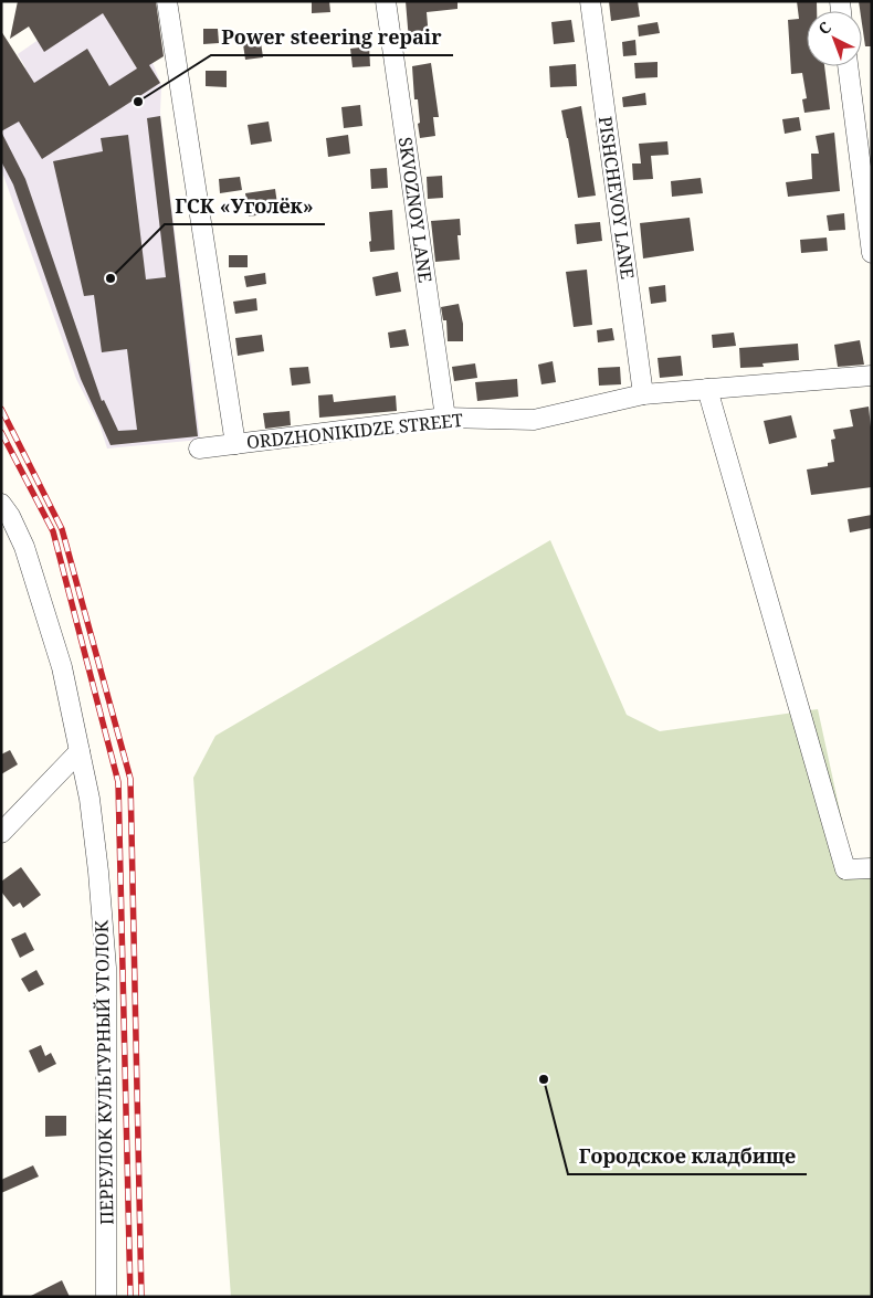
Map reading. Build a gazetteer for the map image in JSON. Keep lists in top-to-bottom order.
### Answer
{
  "streets": {
    "street": [
      "PISHCHEVOY LANE",
      "SKVOZNOY LANE",
      "ORDZHONIKIDZE STREET",
      "ПЕРЕУЛОК КУЛЬТУРНЫЙ УГОЛОК"
    ]
  },
  "crossings": [
    ["PISHCHEVOY LANE", "ORDZHONIKIDZE STREET"],
    ["SKVOZNOY LANE", "ORDZHONIKIDZE STREET"]
  ],
  "places": ["Power steering repair", "ГСК «Уголёк»", "Городское кладбище"],
  "north": "top left"
}
